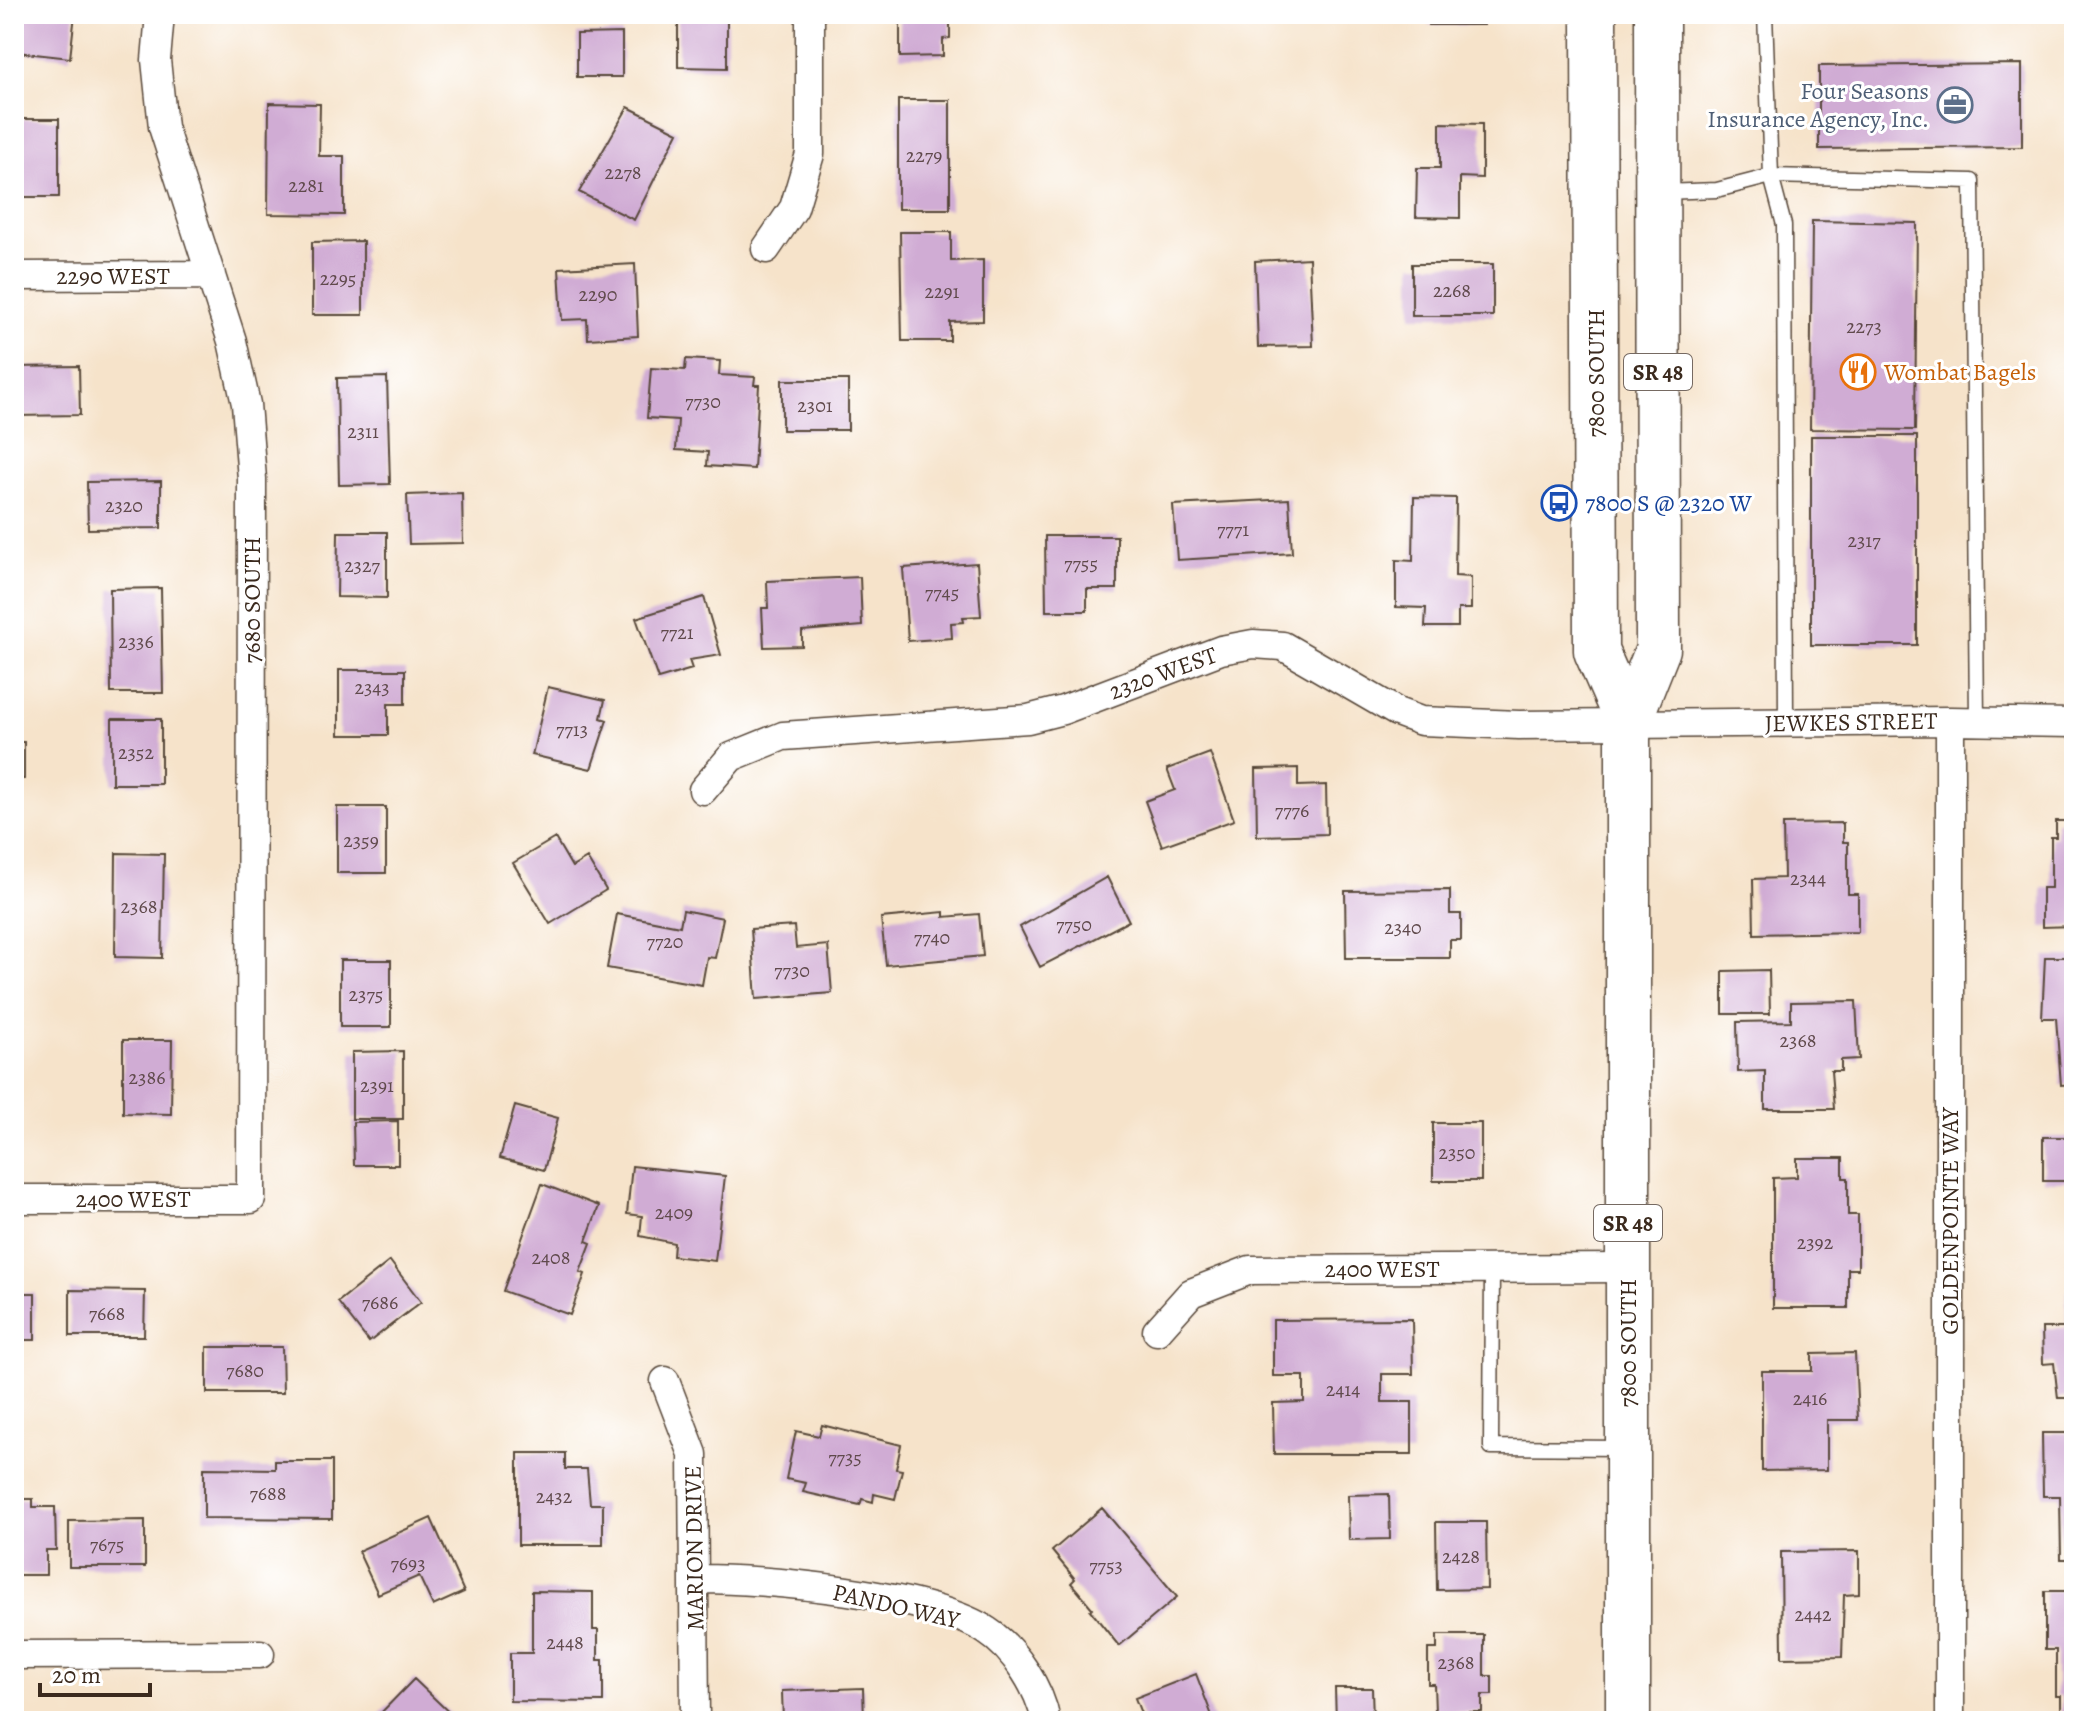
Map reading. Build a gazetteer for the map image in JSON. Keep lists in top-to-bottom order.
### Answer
{
  "streets": {
    "main road": ["SR 48", "7800 SOUTH"],
    "street": [
      "2290 WEST",
      "7680 SOUTH",
      "2320 WEST",
      "JEWKES STREET",
      "2400 WEST",
      "GOLDENPOINTE WAY",
      "MARION DRIVE",
      "PANDO WAY"
    ]
  },
  "crossings": [
    ["2290 WEST", "7680 SOUTH"],
    ["7800 SOUTH", "2320 WEST"],
    ["7800 SOUTH", "JEWKES STREET"],
    ["7800 SOUTH", "2400 WEST"],
    ["7680 SOUTH", "2400 WEST"],
    ["2320 WEST", "JEWKES STREET"],
    ["JEWKES STREET", "GOLDENPOINTE WAY"],
    ["MARION DRIVE", "PANDO WAY"]
  ],
  "places": {
    "office": ["Four Seasons Insurance Agency, Inc."],
    "restaurant": ["Wombat Bagels"],
    "bus stop": ["7800 S @ 2320 W"]
  },
  "house_numbers": [
    "2279",
    "2278",
    "2281",
    "2295",
    "2268",
    "2291",
    "2290",
    "2273",
    "7730",
    "2301",
    "2311",
    "2320",
    "7771",
    "2317",
    "7755",
    "2327",
    "7745",
    "7721",
    "2336",
    "2343",
    "7713",
    "2352",
    "7776",
    "2359",
    "2344",
    "2368",
    "7750",
    "2340",
    "7740",
    "7720",
    "7730",
    "2375",
    "2368",
    "2386",
    "2391",
    "2350",
    "2409",
    "2392",
    "2408",
    "7686",
    "7668",
    "7680",
    "2414",
    "2416",
    "7735",
    "7688",
    "2432",
    "7675",
    "2428",
    "7693",
    "7753",
    "2442",
    "2448",
    "2368"
  ],
  "scale_bar": "20 m"
}
